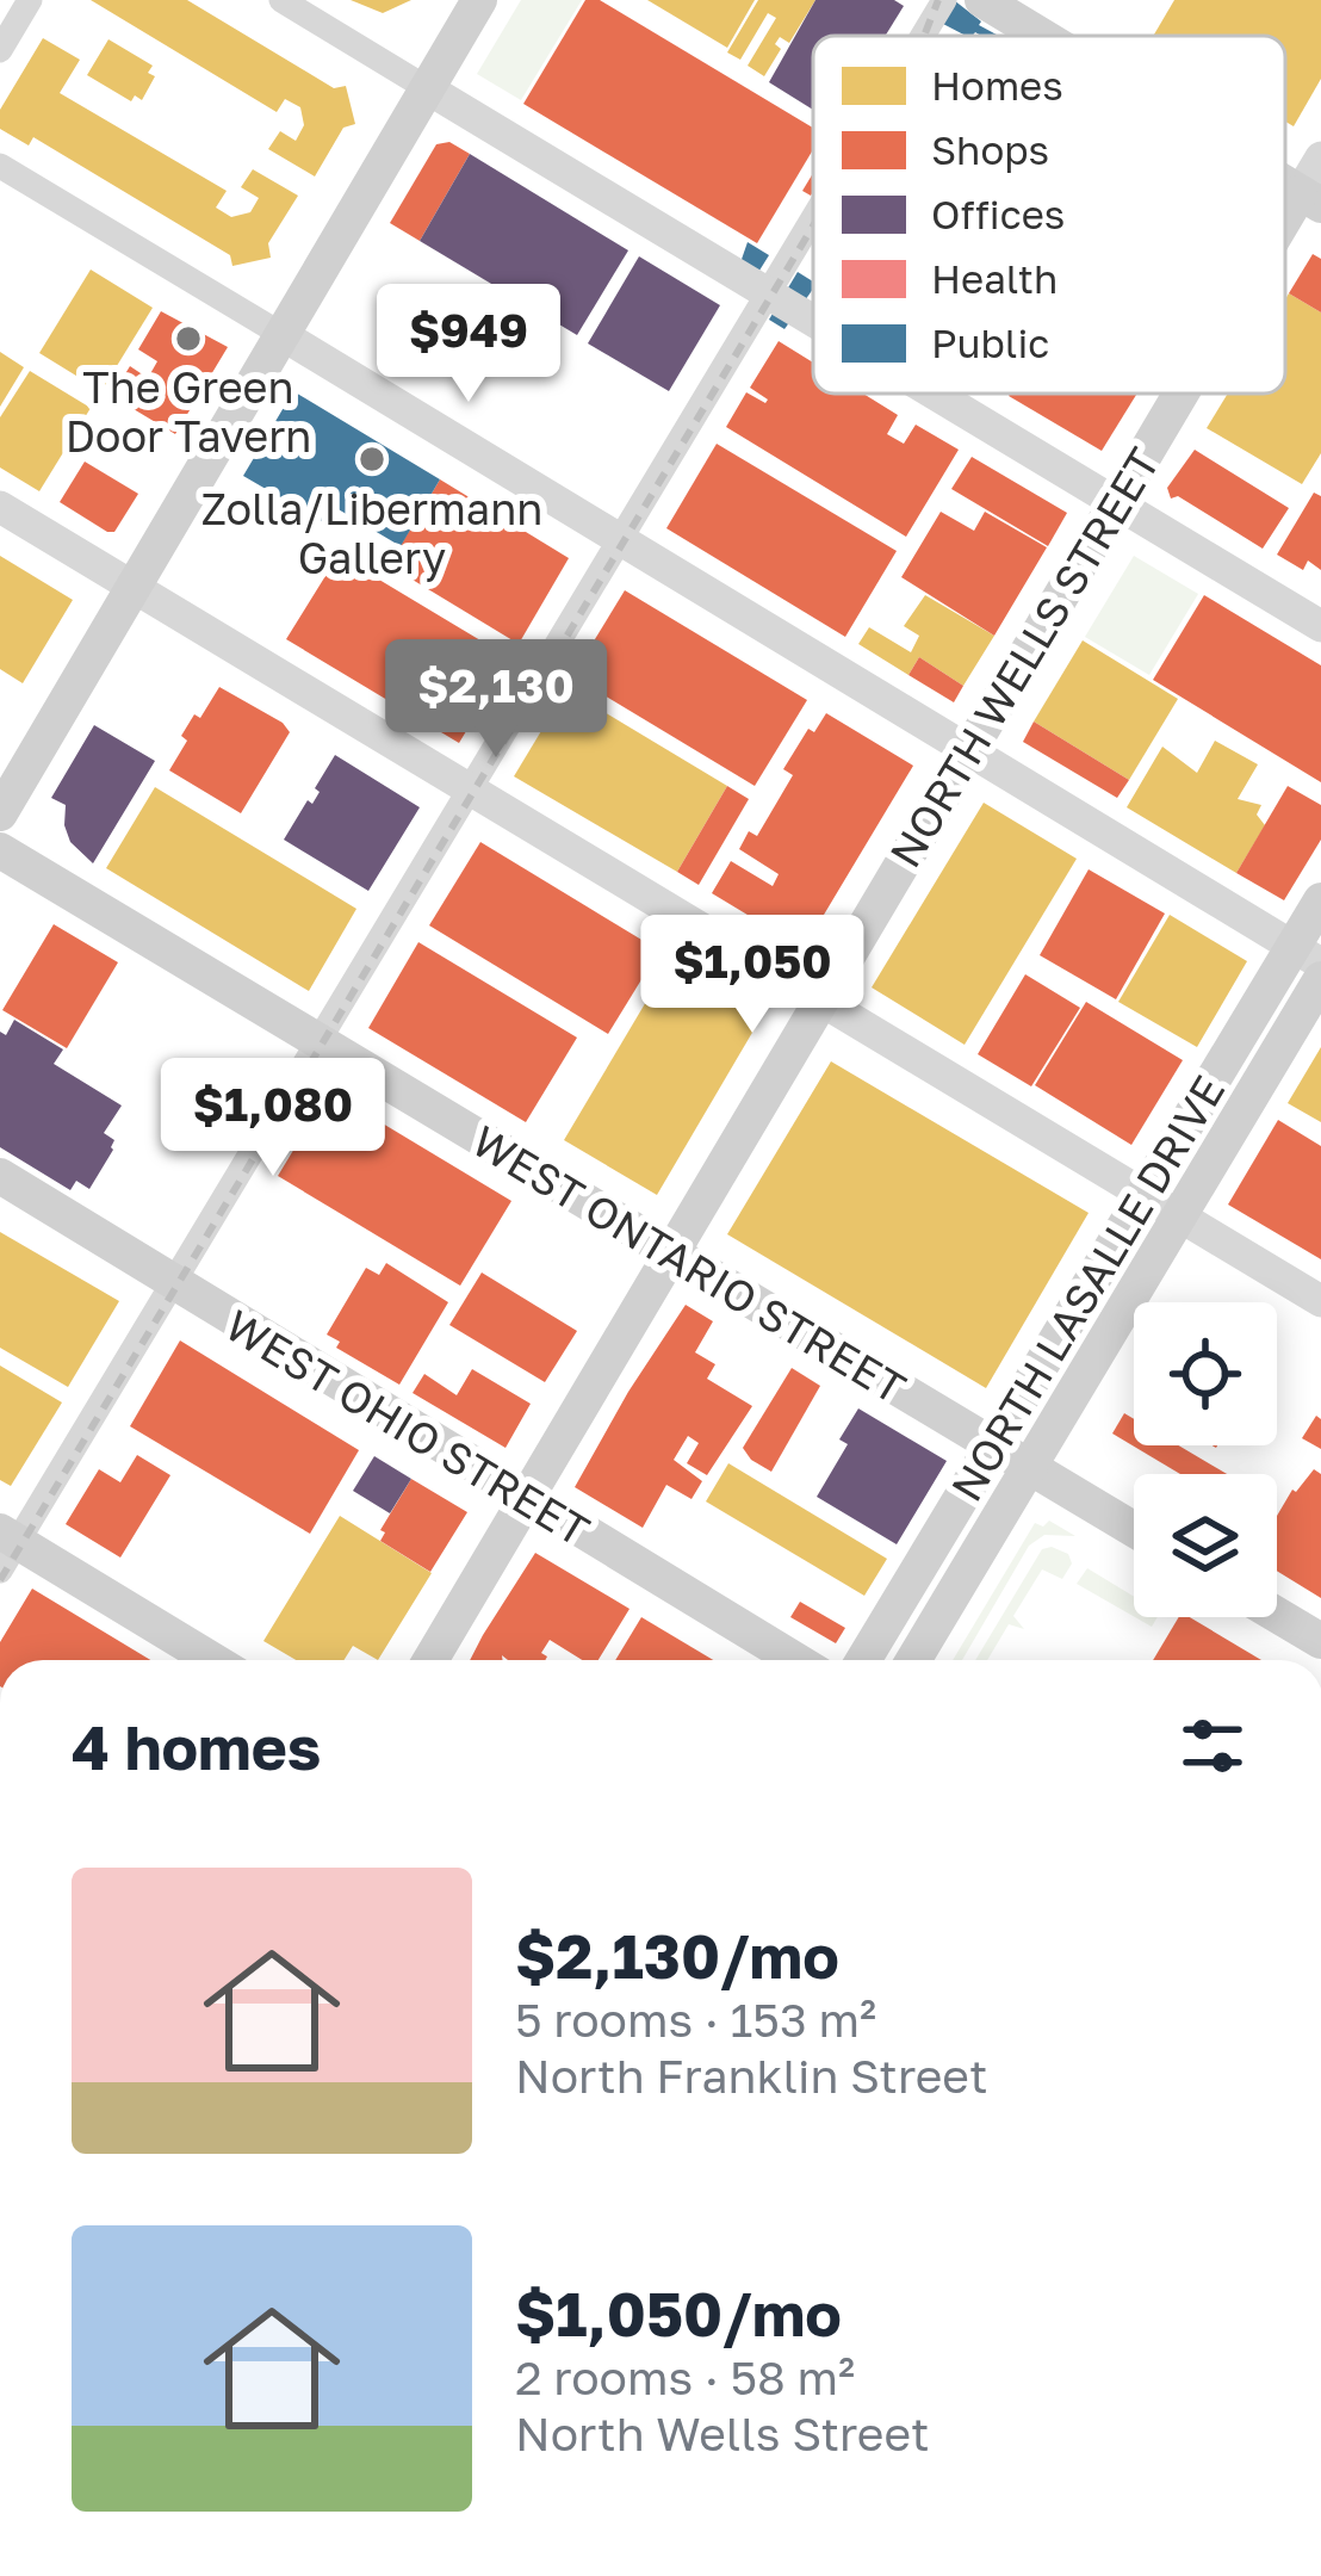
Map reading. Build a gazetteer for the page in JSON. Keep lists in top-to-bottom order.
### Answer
{
  "streets": {
    "main road": [
      "NORTH WELLS STREET",
      "WEST ONTARIO STREET",
      "NORTH LASALLE DRIVE",
      "WEST OHIO STREET"
    ]
  },
  "crossings": [
    ["NORTH WELLS STREET", "WEST ONTARIO STREET"],
    ["NORTH WELLS STREET", "WEST OHIO STREET"],
    ["WEST ONTARIO STREET", "NORTH LASALLE DRIVE"]
  ],
  "places": ["The Green Door Tavern", "Zolla/Libermann Gallery"],
  "legend": [
    "Homes",
    "Shops",
    "Offices",
    "Health",
    "Public"
  ],
  "page": {
    "price": [
      "$949",
      "$2,130",
      "$1,050",
      "$1,080"
    ],
    "heading": "4 homes",
    "list": [
      {
        "name": "$2,130/mo",
        "note": "5 rooms · 153 m² · North Franklin Street"
      },
      {
        "name": "$1,050/mo",
        "note": "2 rooms · 58 m² · North Wells Street"
      }
    ]
  }
}
